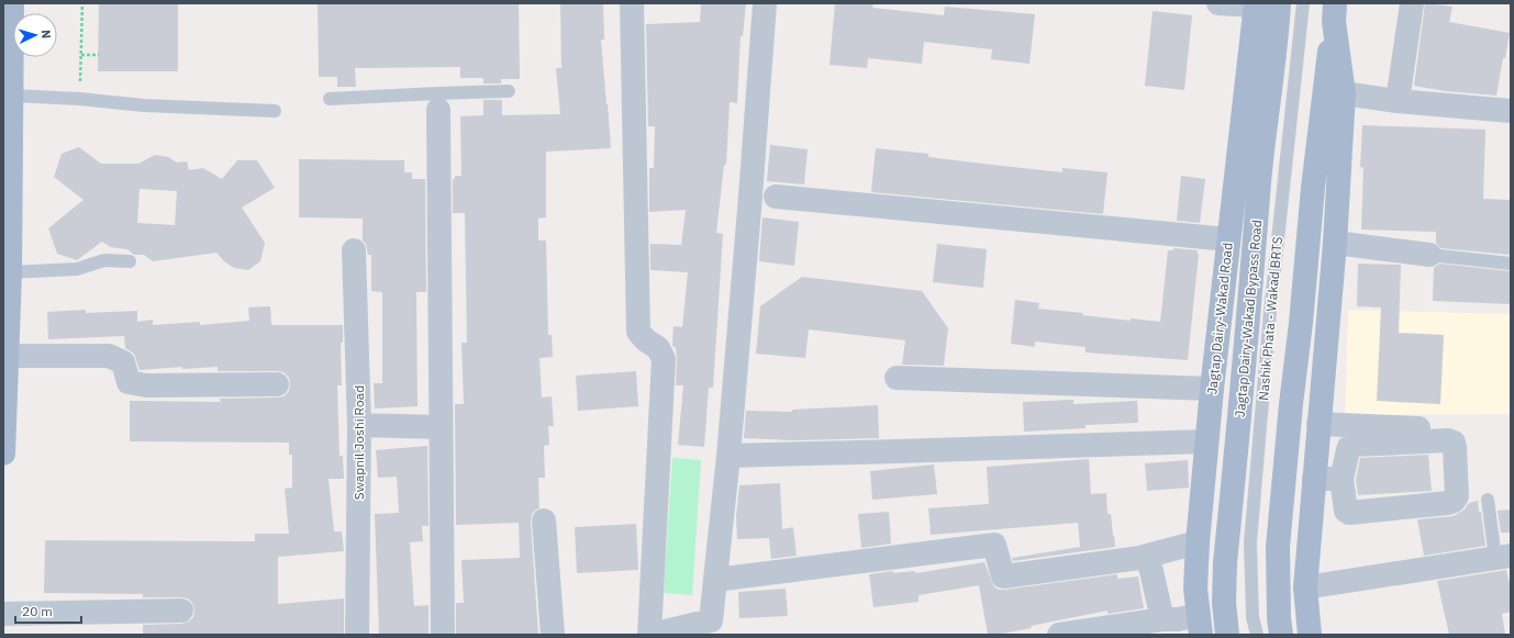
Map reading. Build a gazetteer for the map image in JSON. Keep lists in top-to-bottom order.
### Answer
{
  "streets": {
    "main road": ["Jagtap Dairy-Wakad Road", "Jagtap Dairy-Wakad Bypass Road"],
    "street": ["Swapnil Joshi Road"],
    "lane": ["Nashik Phata - Wakad BRTS"]
  },
  "scale_bar": "20 m",
  "north": "right"
}
